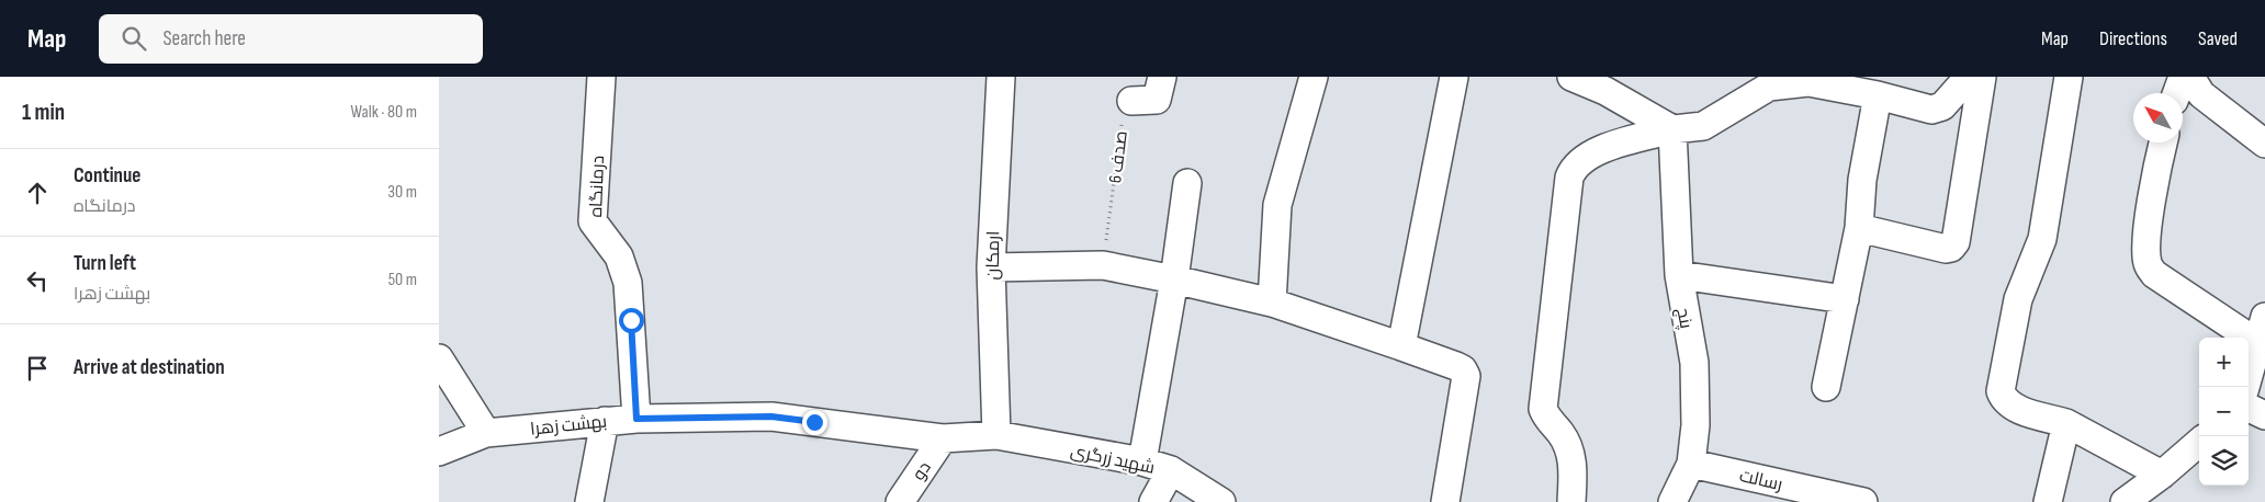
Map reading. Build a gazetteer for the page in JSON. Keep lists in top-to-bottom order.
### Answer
{
  "streets": {
    "street": [
      "درمانگاه",
      "ارمکان",
      "پنج",
      "بهشت زهرا",
      "شهید زرگری",
      "دو",
      "رسالت"
    ],
    "path": ["صدف 6"]
  },
  "crossings": [
    ["درمانگاه", "بهشت زهرا"],
    ["ارمکان", "بهشت زهرا"],
    ["ارمکان", "شهید زرگری"],
    ["پنج", "رسالت"],
    ["بهشت زهرا", "شهید زرگری"],
    ["بهشت زهرا", "دو"]
  ],
  "north": "top left",
  "page": {
    "header": "Map",
    "search": "Search here",
    "nav": ["Map", "Directions", "Saved"],
    "heading": ["1 min", "Walk · 80 m"],
    "list": [
      ["Continue", "درمانگاه", "30 m"],
      ["Turn left", "بهشت زهرا", "50 m"],
      "Arrive at destination"
    ],
    "map_buttons": ["+", "−"]
  }
}
